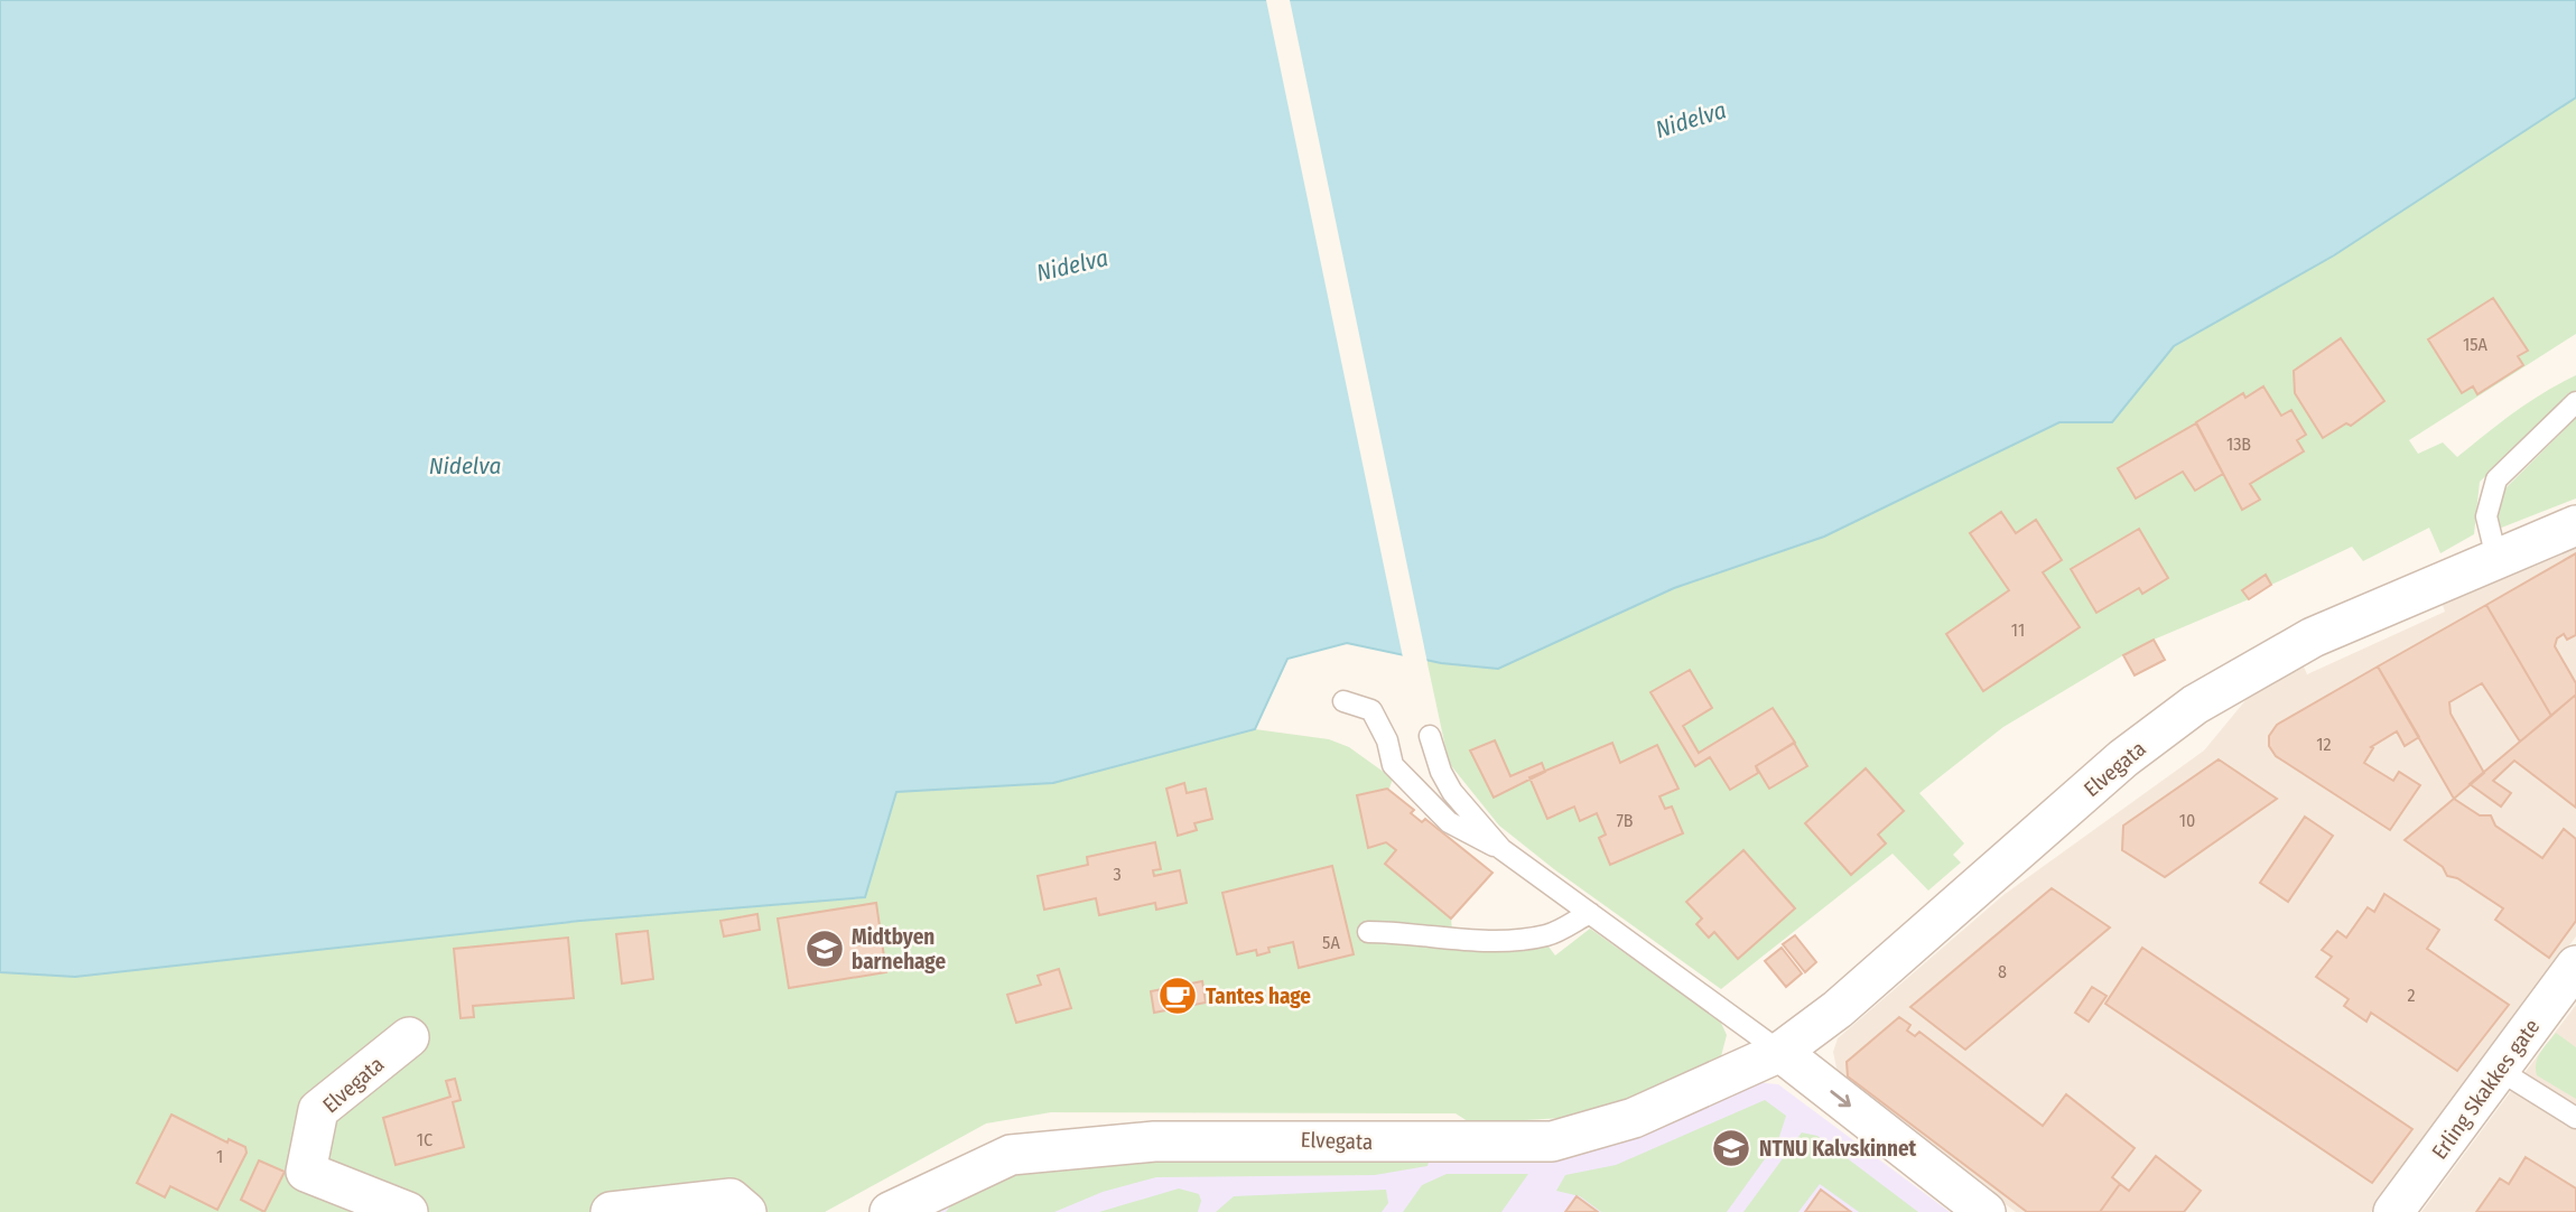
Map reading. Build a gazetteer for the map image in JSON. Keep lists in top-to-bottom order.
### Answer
{
  "streets": {
    "street": ["Elvegata", "Erling Skakkes gate"]
  },
  "water": ["Nidelva"],
  "places": {
    "school or university": ["Midtbyen barnehage", "NTNU Kalvskinnet"],
    "cafe": ["Tantes hage"]
  },
  "house_numbers": [
    "15A",
    "13B",
    "11",
    "12",
    "7B",
    "10",
    "3",
    "5A",
    "8",
    "2",
    "1C",
    "1"
  ]
}
